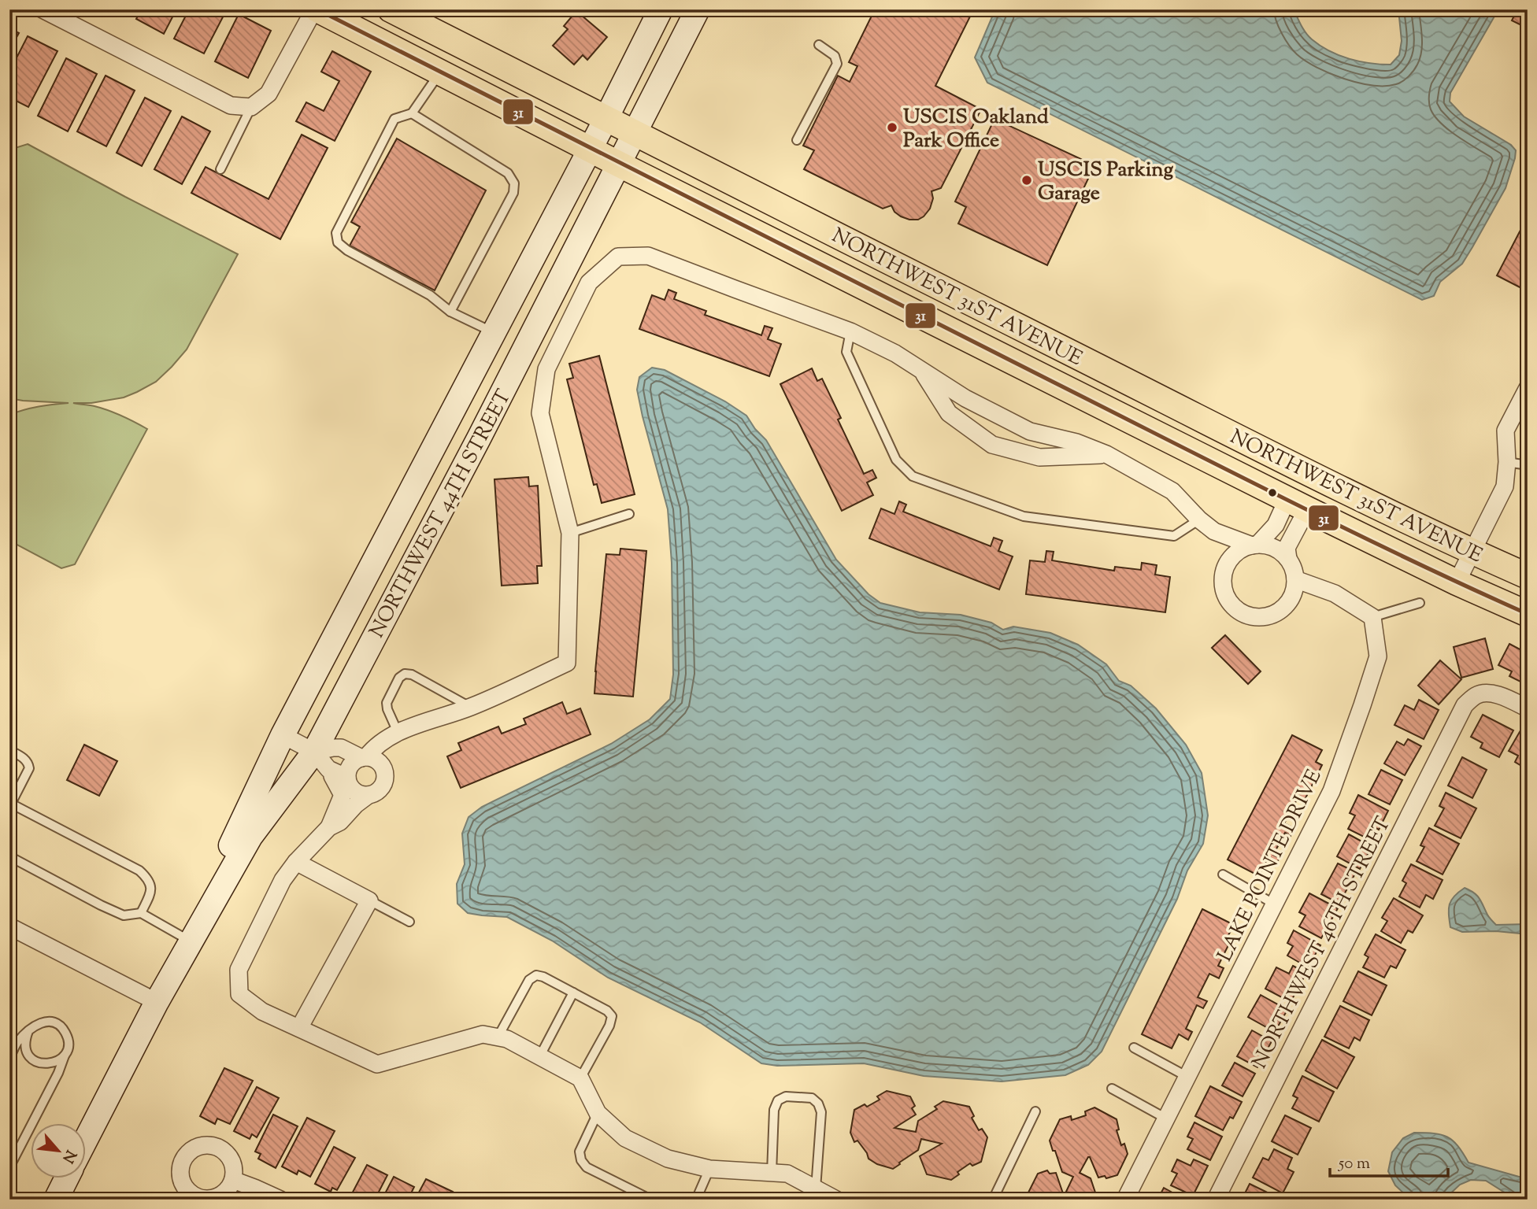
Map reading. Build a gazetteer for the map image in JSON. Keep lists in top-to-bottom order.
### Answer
{
  "streets": {
    "main road": ["NORTHWEST 31ST AVENUE"],
    "street": ["NORTHWEST 44TH STREET", "LAKE POINTE DRIVE", "NORTHWEST 46TH STREET"]
  },
  "crossings": [
    ["NORTHWEST 31ST AVENUE", "NORTHWEST 44TH STREET"]
  ],
  "places": ["USCIS Oakland Park Office", "USCIS Parking Garage"],
  "lines": ["transit line 31"],
  "scale_bar": "50 m",
  "north": "bottom right"
}
